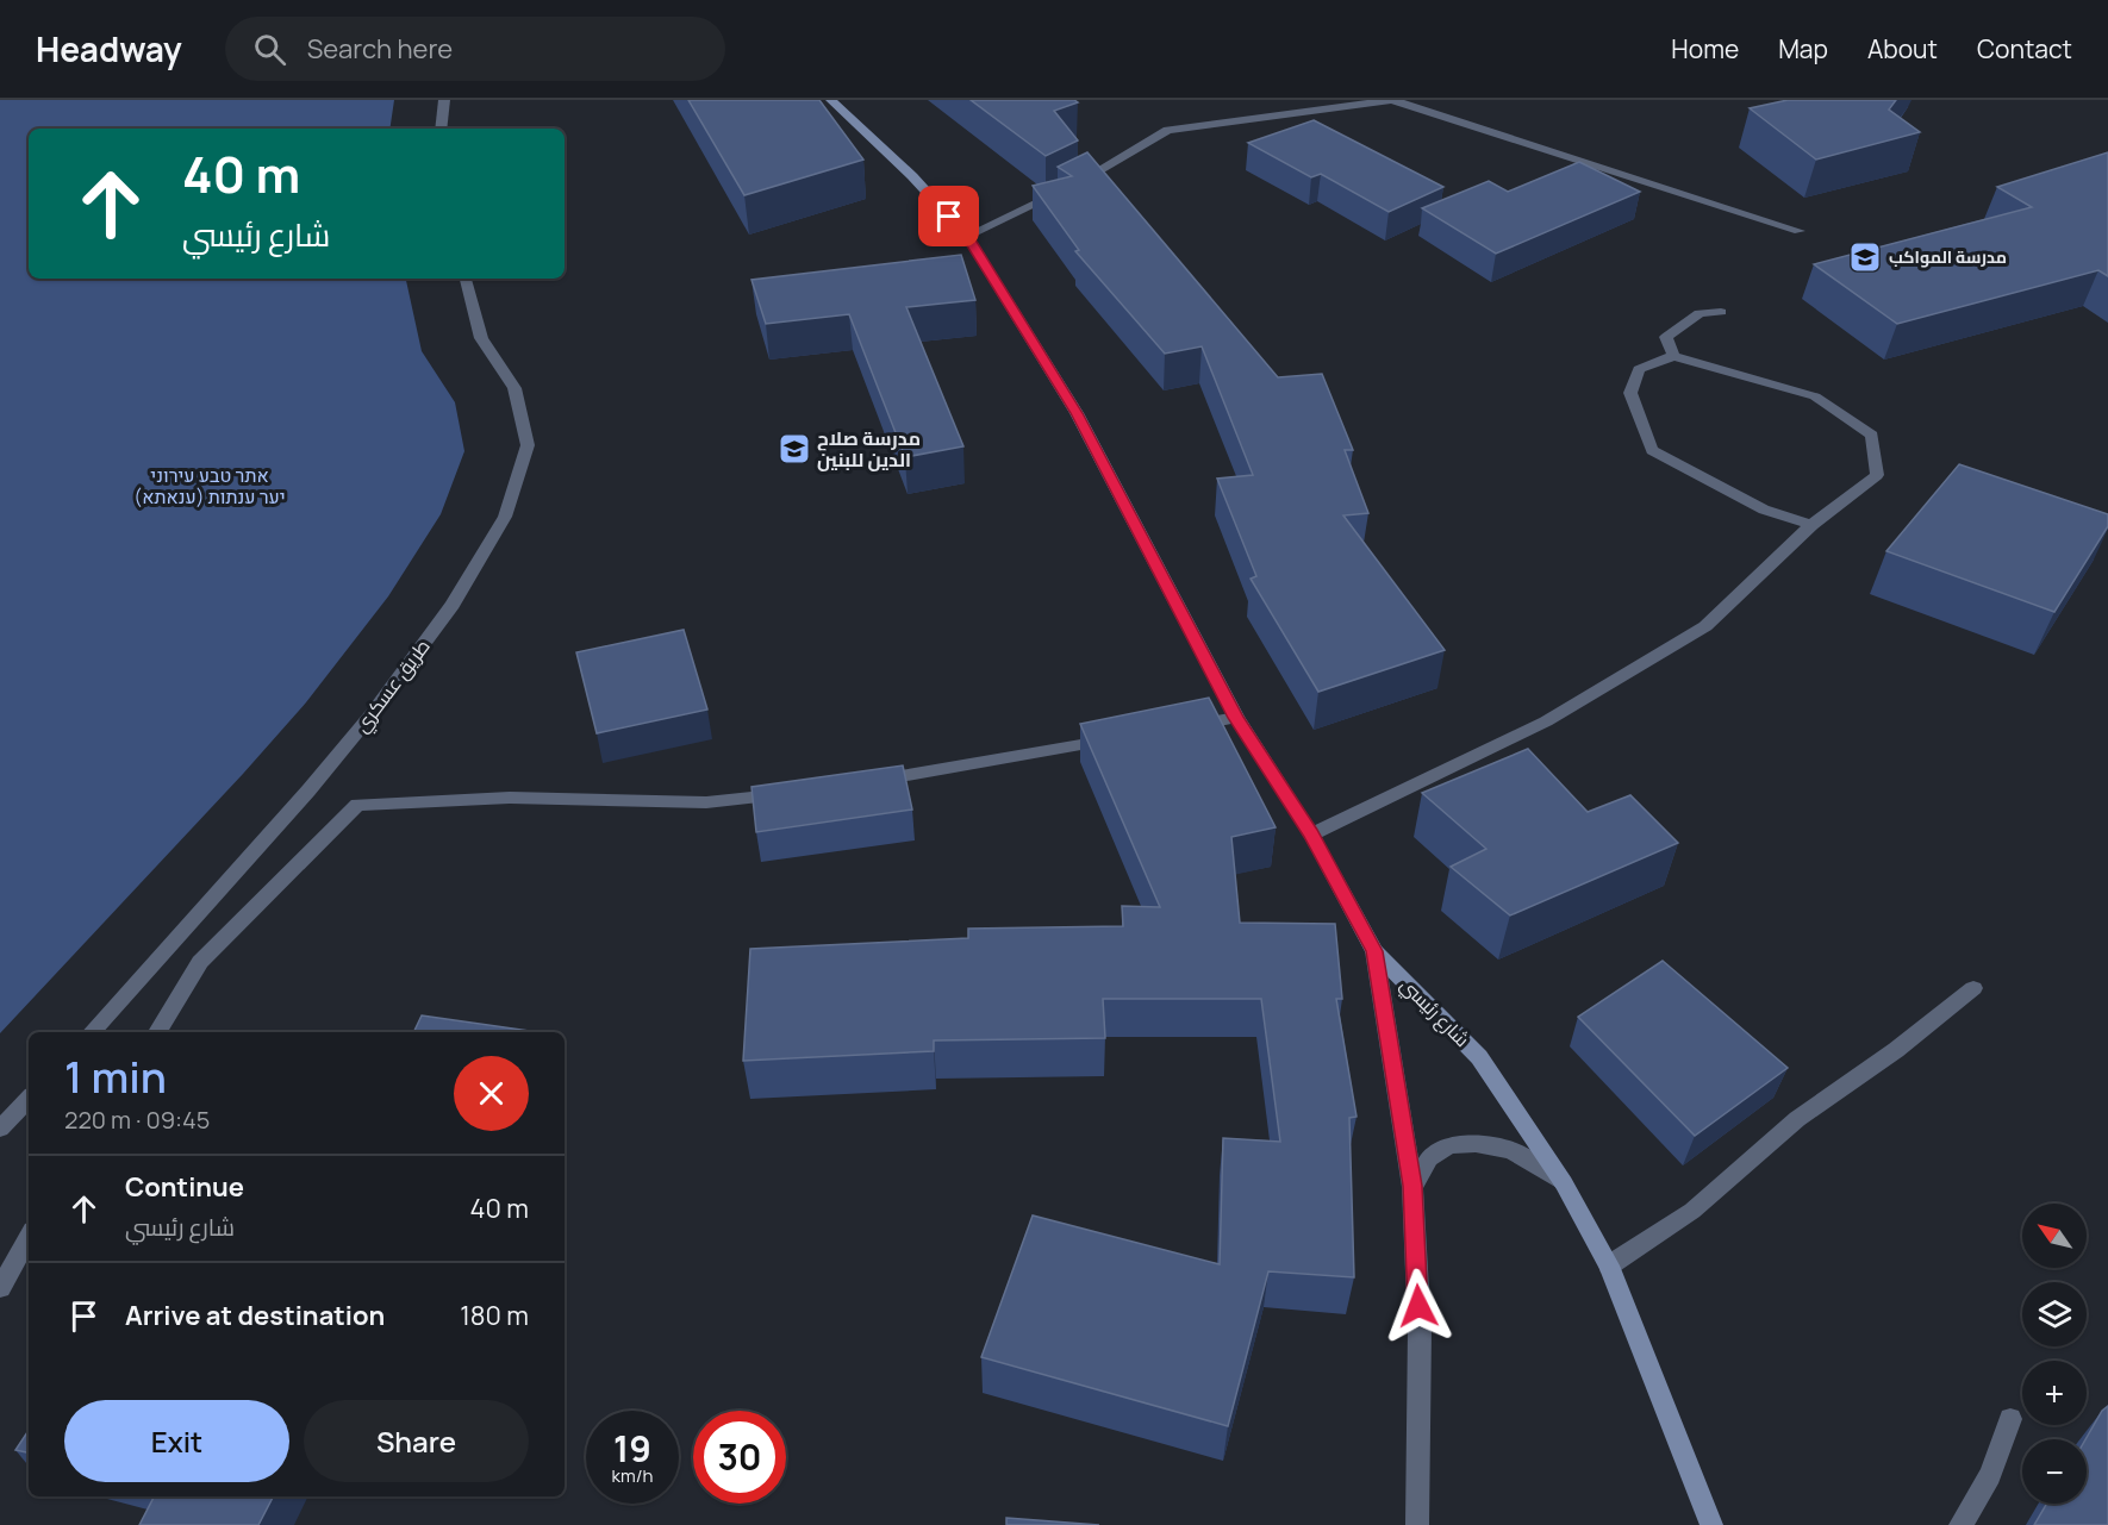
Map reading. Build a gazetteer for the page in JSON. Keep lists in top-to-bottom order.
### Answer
{
  "streets": {
    "street": ["طريق عسكري", "شارع رئيسي"]
  },
  "parks": ["אתר טבע עירוני יער ענתות (ענאתא)"],
  "places": {
    "school or university": ["مدرسة المواكب", "مدرسة صلاح الدين للبنين"]
  },
  "north": "top left",
  "page": {
    "header": "Headway",
    "search": "Search here",
    "nav": [
      "Home",
      "Map",
      "About",
      "Contact"
    ],
    "turn": ["40 m", "شارع رئيسي"],
    "heading": ["1 min", "220 m · 09:45"],
    "list": [
      {
        "name": "Continue",
        "note": "شارع رئيسي",
        "value": "40 m"
      },
      {
        "name": "Arrive at destination",
        "value": "180 m"
      }
    ],
    "map_buttons": ["+", "−"],
    "buttons": ["Exit", "Share"],
    "speed": "19 km/h",
    "limit": "30"
  }
}
